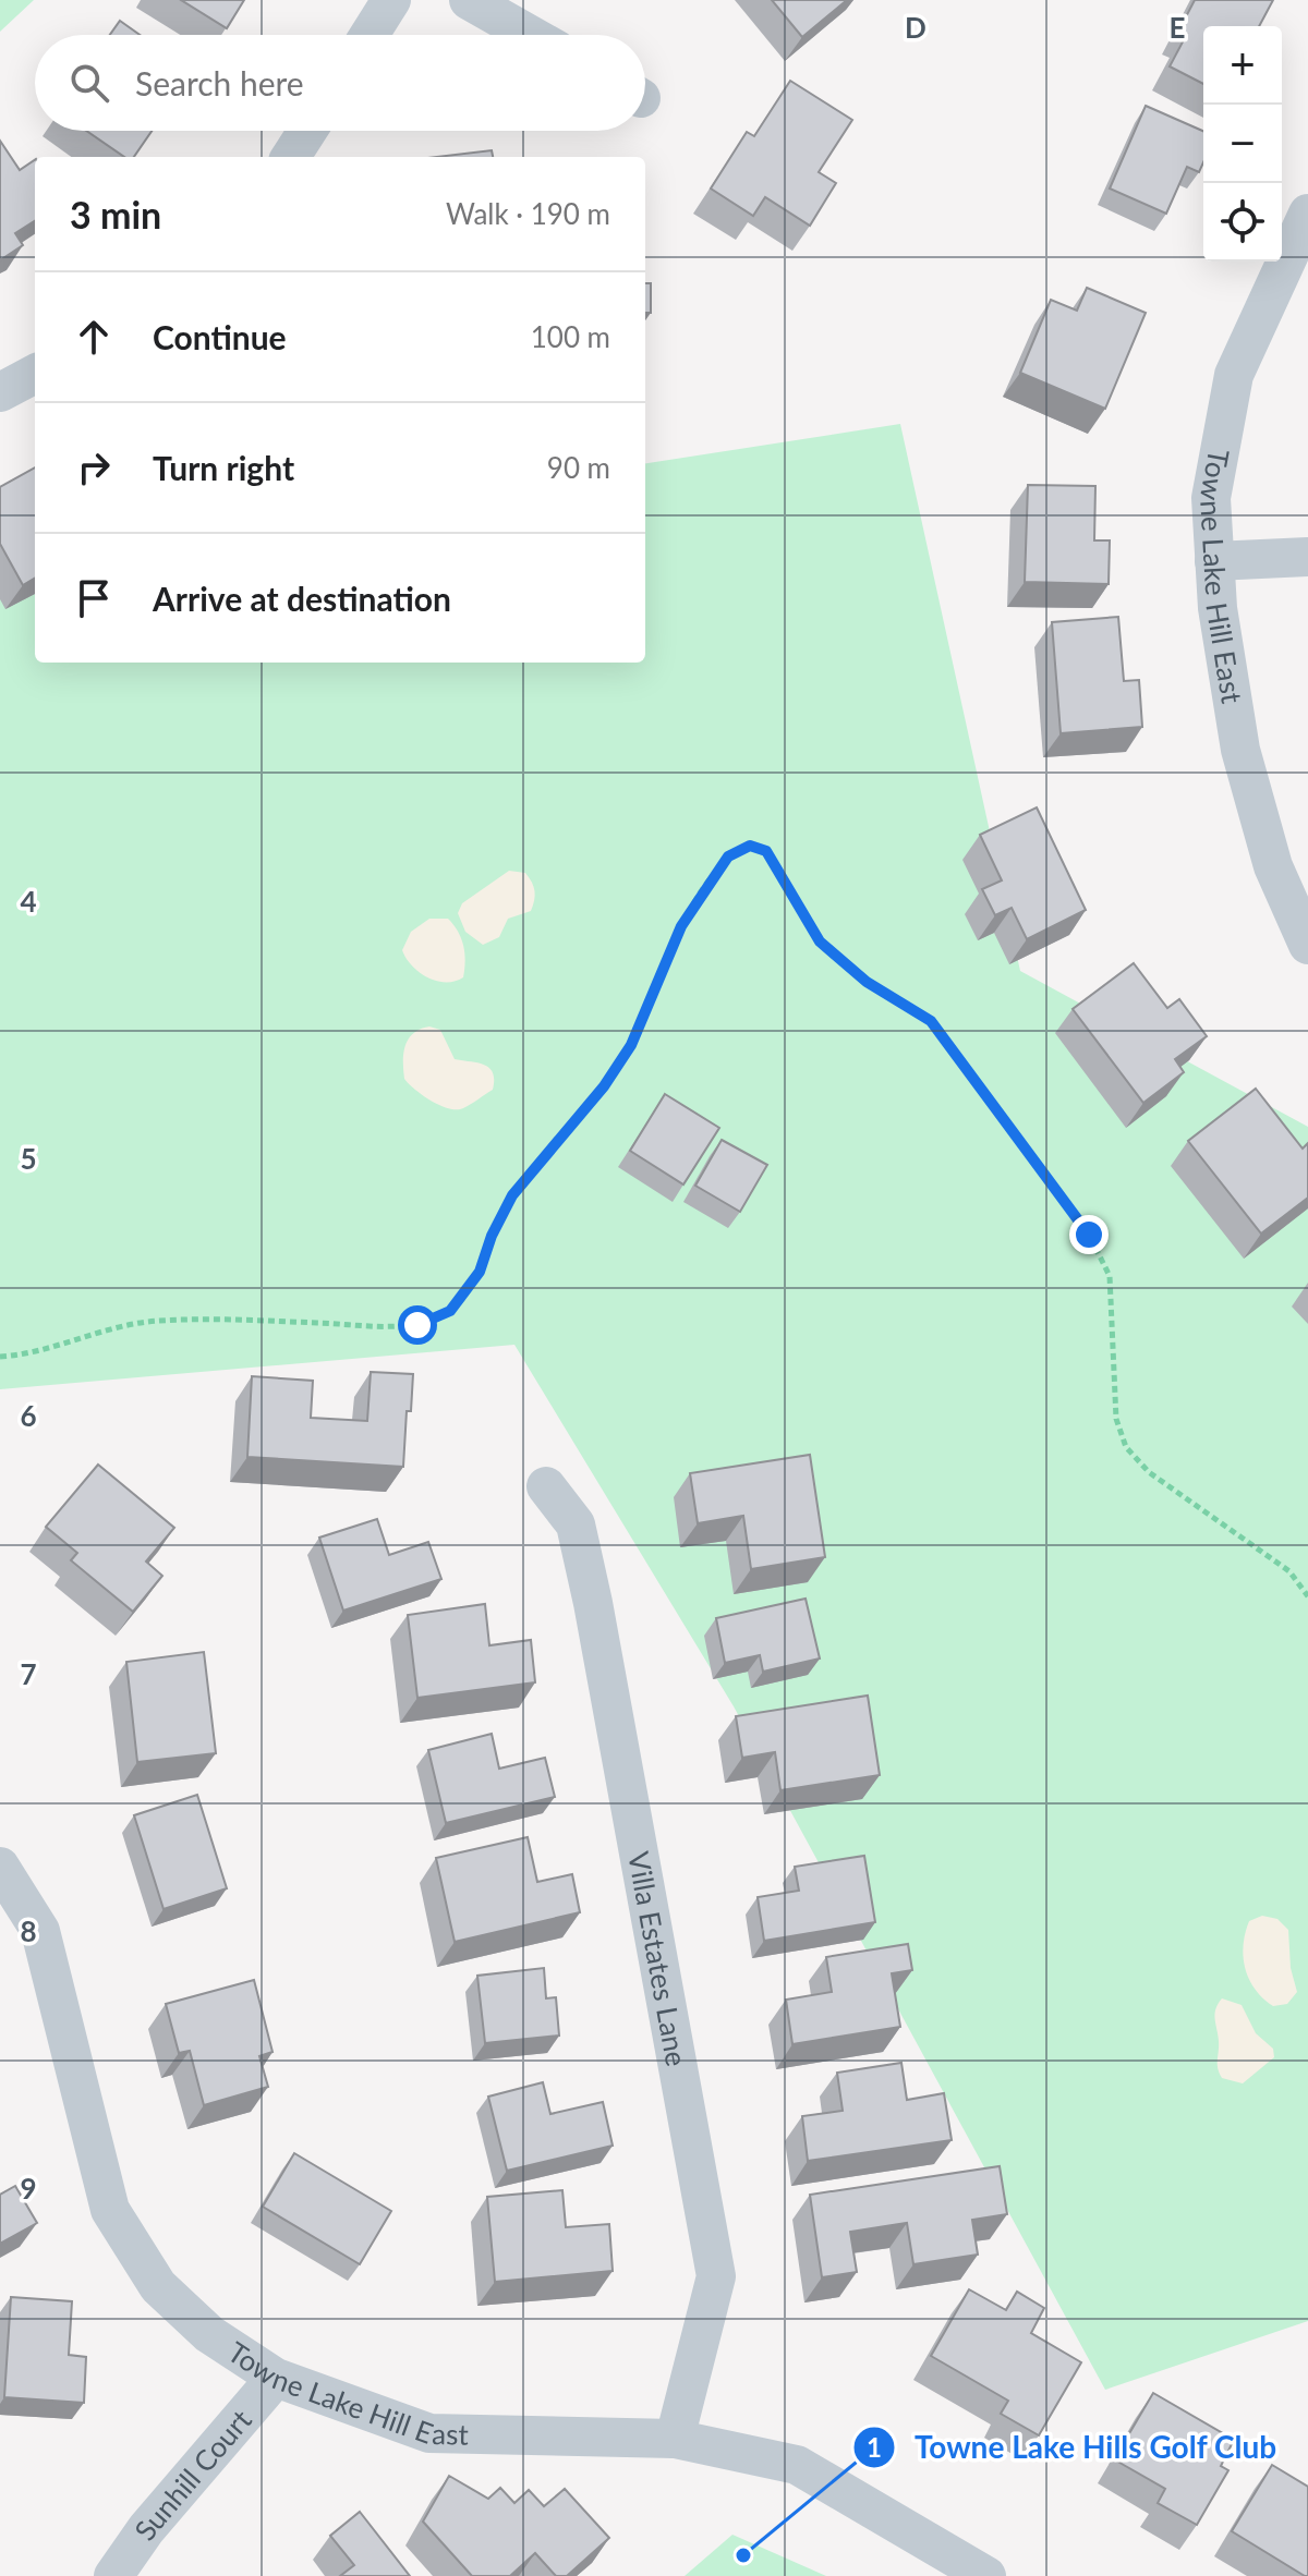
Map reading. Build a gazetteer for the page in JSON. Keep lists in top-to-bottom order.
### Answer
{
  "streets": {
    "street": ["Towne Lake Hill East", "Villa Estates Lane", "Sunhill Court"]
  },
  "crossings": [
    ["Towne Lake Hill East", "Villa Estates Lane"],
    ["Towne Lake Hill East", "Sunhill Court"]
  ],
  "places": ["Towne Lake Hills Golf Club"],
  "page": {
    "map_buttons": ["+", "−"],
    "search": "Search here",
    "heading": ["3 min", "Walk · 190 m"],
    "list": [
      ["Continue", "100 m"],
      ["Turn right", "90 m"],
      "Arrive at destination"
    ]
  },
  "grid": {
    "columns": ["D", "E"],
    "rows": [
      "4",
      "5",
      "6",
      "7",
      "8",
      "9"
    ]
  }
}
